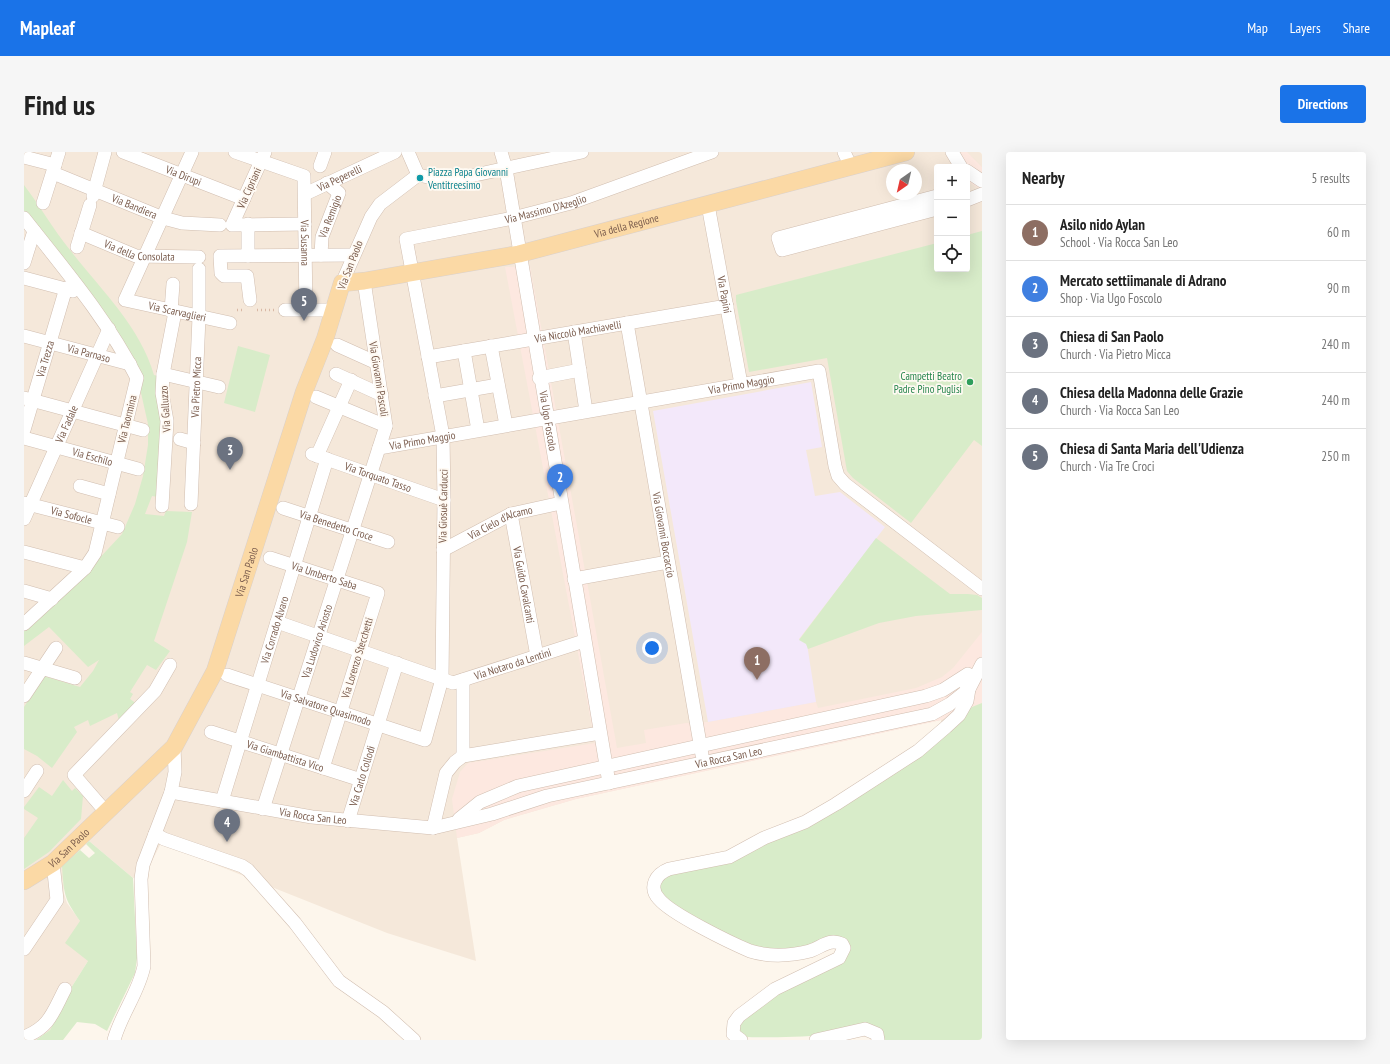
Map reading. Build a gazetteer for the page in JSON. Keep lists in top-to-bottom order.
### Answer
{
  "streets": {
    "main road": ["Via della Regione", "Via San Paolo"],
    "street": [
      "Via Dirupi",
      "Via Peperelli",
      "Via Cipriani",
      "Via Bandiera",
      "Via Massimo D'Azeglio",
      "Via Remigio",
      "Via Susanna",
      "Via della Consolata",
      "Via Papini",
      "Via Scarvaglieri",
      "Via Niccolò Machiavelli",
      "Via Parnaso",
      "Via Trezza",
      "Via Giovanni Pascoli",
      "Via Primo Maggio",
      "Via Pietro Micca",
      "Via Galluzzo",
      "Via Taormina",
      "Via Ugo Foscolo",
      "Via Fadale",
      "Via Eschilo",
      "Via Torquato Tasso",
      "Via Giosuè Carducci",
      "Via Sofocle",
      "Via Cielo d'Alcamo",
      "Via Benedetto Croce",
      "Via Giovanni Boccaccio",
      "Via Umberto Saba",
      "Via Guido Cavalcanti",
      "Via Corrado Alvaro",
      "Via Ludovico Ariosto",
      "Via Lorenzo Stecchetti",
      "Via Notaro da Lentini",
      "Via Salvatore Quasimodo",
      "Via Giambattista Vico",
      "Via Rocca San Leo",
      "Via Carlo Collodi"
    ]
  },
  "crossings": [
    ["Via Dirupi", "Via Cipriani"],
    ["Via Peperelli", "Via Remigio"],
    ["Via Peperelli", "Via Susanna"],
    ["Via Cipriani", "Via Bandiera"],
    ["Via Cipriani", "Via Susanna"],
    ["Via Bandiera", "Via Susanna"],
    ["Via Massimo D'Azeglio", "Via della Regione"],
    ["Via Massimo D'Azeglio", "Via Ugo Foscolo"],
    ["Via Massimo D'Azeglio", "Via Giosuè Carducci"],
    ["Via della Regione", "Via San Paolo"],
    ["Via della Regione", "Via Papini"],
    ["Via della Regione", "Via Giovanni Pascoli"],
    ["Via della Regione", "Via Ugo Foscolo"],
    ["Via della Regione", "Via Giosuè Carducci"],
    ["Via della Consolata", "Via Scarvaglieri"],
    ["Via della Consolata", "Via Pietro Micca"],
    ["Via Papini", "Via Niccolò Machiavelli"],
    ["Via Papini", "Via Primo Maggio"],
    ["Via Scarvaglieri", "Via Pietro Micca"],
    ["Via Scarvaglieri", "Via Galluzzo"],
    ["Via Niccolò Machiavelli", "Via Ugo Foscolo"],
    ["Via Niccolò Machiavelli", "Via Giosuè Carducci"],
    ["Via Niccolò Machiavelli", "Via Giovanni Boccaccio"],
    ["Via Parnaso", "Via Trezza"],
    ["Via Parnaso", "Via Taormina"],
    ["Via Parnaso", "Via Fadale"],
    ["Via Giovanni Pascoli", "Via Primo Maggio"],
    ["Via Giovanni Pascoli", "Via Torquato Tasso"],
    ["Via Giovanni Pascoli", "Via Ludovico Ariosto"],
    ["Via Primo Maggio", "Via Ugo Foscolo"],
    ["Via Primo Maggio", "Via Giosuè Carducci"],
    ["Via Primo Maggio", "Via Giovanni Boccaccio"],
    ["Via Taormina", "Via Fadale"],
    ["Via Taormina", "Via Eschilo"],
    ["Via Taormina", "Via Sofocle"],
    ["Via Ugo Foscolo", "Via Cielo d'Alcamo"],
    ["Via Ugo Foscolo", "Via Notaro da Lentini"],
    ["Via Ugo Foscolo", "Via Rocca San Leo"],
    ["Via Fadale", "Via Eschilo"],
    ["Via Fadale", "Via Sofocle"],
    ["Via Torquato Tasso", "Via Giosuè Carducci"],
    ["Via Torquato Tasso", "Via Corrado Alvaro"],
    ["Via Torquato Tasso", "Via Ludovico Ariosto"],
    ["Via Giosuè Carducci", "Via Cielo d'Alcamo"],
    ["Via Giosuè Carducci", "Via Notaro da Lentini"],
    ["Via Giosuè Carducci", "Via Salvatore Quasimodo"],
    ["Via Cielo d'Alcamo", "Via Guido Cavalcanti"],
    ["Via Benedetto Croce", "Via Corrado Alvaro"],
    ["Via Benedetto Croce", "Via Ludovico Ariosto"],
    ["Via Giovanni Boccaccio", "Via Rocca San Leo"],
    ["Via Umberto Saba", "Via Corrado Alvaro"],
    ["Via Umberto Saba", "Via Ludovico Ariosto"],
    ["Via Umberto Saba", "Via Lorenzo Stecchetti"],
    ["Via Guido Cavalcanti", "Via Notaro da Lentini"],
    ["Via Corrado Alvaro", "Via Notaro da Lentini"],
    ["Via Corrado Alvaro", "Via Salvatore Quasimodo"],
    ["Via Corrado Alvaro", "Via Giambattista Vico"],
    ["Via Corrado Alvaro", "Via Rocca San Leo"],
    ["Via Ludovico Ariosto", "Via Notaro da Lentini"],
    ["Via Ludovico Ariosto", "Via Salvatore Quasimodo"],
    ["Via Ludovico Ariosto", "Via Giambattista Vico"],
    ["Via Ludovico Ariosto", "Via Rocca San Leo"],
    ["Via Lorenzo Stecchetti", "Via Notaro da Lentini"],
    ["Via Lorenzo Stecchetti", "Via Salvatore Quasimodo"],
    ["Via Lorenzo Stecchetti", "Via Giambattista Vico"],
    ["Via Notaro da Lentini", "Via Carlo Collodi"],
    ["Via Salvatore Quasimodo", "Via Carlo Collodi"],
    ["Via Giambattista Vico", "Via Carlo Collodi"],
    ["Via Rocca San Leo", "Via Carlo Collodi"]
  ],
  "places": ["Piazza Papa Giovanni Ventitreesimo", "Campetti Beatro Padre Pino Puglisi"],
  "north": "bottom left",
  "page": {
    "header": "Mapleaf",
    "nav": ["Map", "Layers", "Share"],
    "buttons": "Directions",
    "title": "Find us",
    "heading": ["Nearby", "5 results"],
    "map_buttons": ["+", "−"],
    "list": [
      {
        "mark": "1",
        "name": "Asilo nido Aylan",
        "note": "School · Via Rocca San Leo",
        "value": "60 m"
      },
      {
        "mark": "2",
        "name": "Mercato settiimanale di Adrano",
        "note": "Shop · Via Ugo Foscolo",
        "value": "90 m"
      },
      {
        "mark": "3",
        "name": "Chiesa di San Paolo",
        "note": "Church · Via Pietro Micca",
        "value": "240 m"
      },
      {
        "mark": "4",
        "name": "Chiesa della Madonna delle Grazie",
        "note": "Church · Via Rocca San Leo",
        "value": "240 m"
      },
      {
        "mark": "5",
        "name": "Chiesa di Santa Maria dell'Udienza",
        "note": "Church · Via Tre Croci",
        "value": "250 m"
      }
    ],
    "pins": [
      "5",
      "3",
      "2",
      "1",
      "4"
    ]
  }
}
